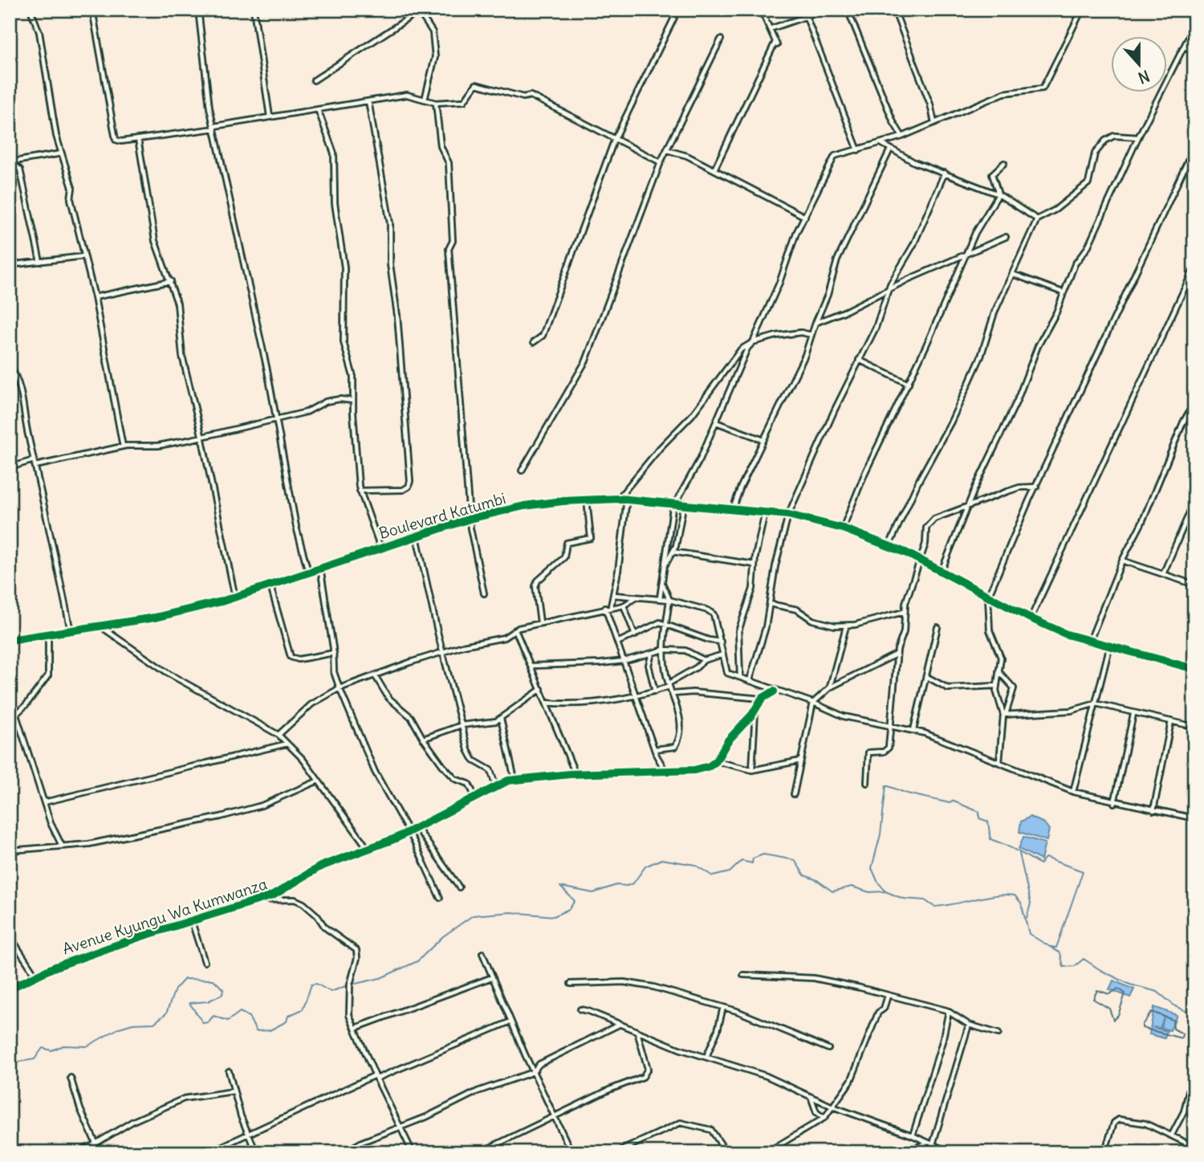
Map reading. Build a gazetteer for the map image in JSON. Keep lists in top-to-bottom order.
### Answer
{
  "streets": {
    "street": ["Boulevard Katumbi", "Avenue Kyungu Wa Kumwanza"]
  },
  "north": "bottom"
}
